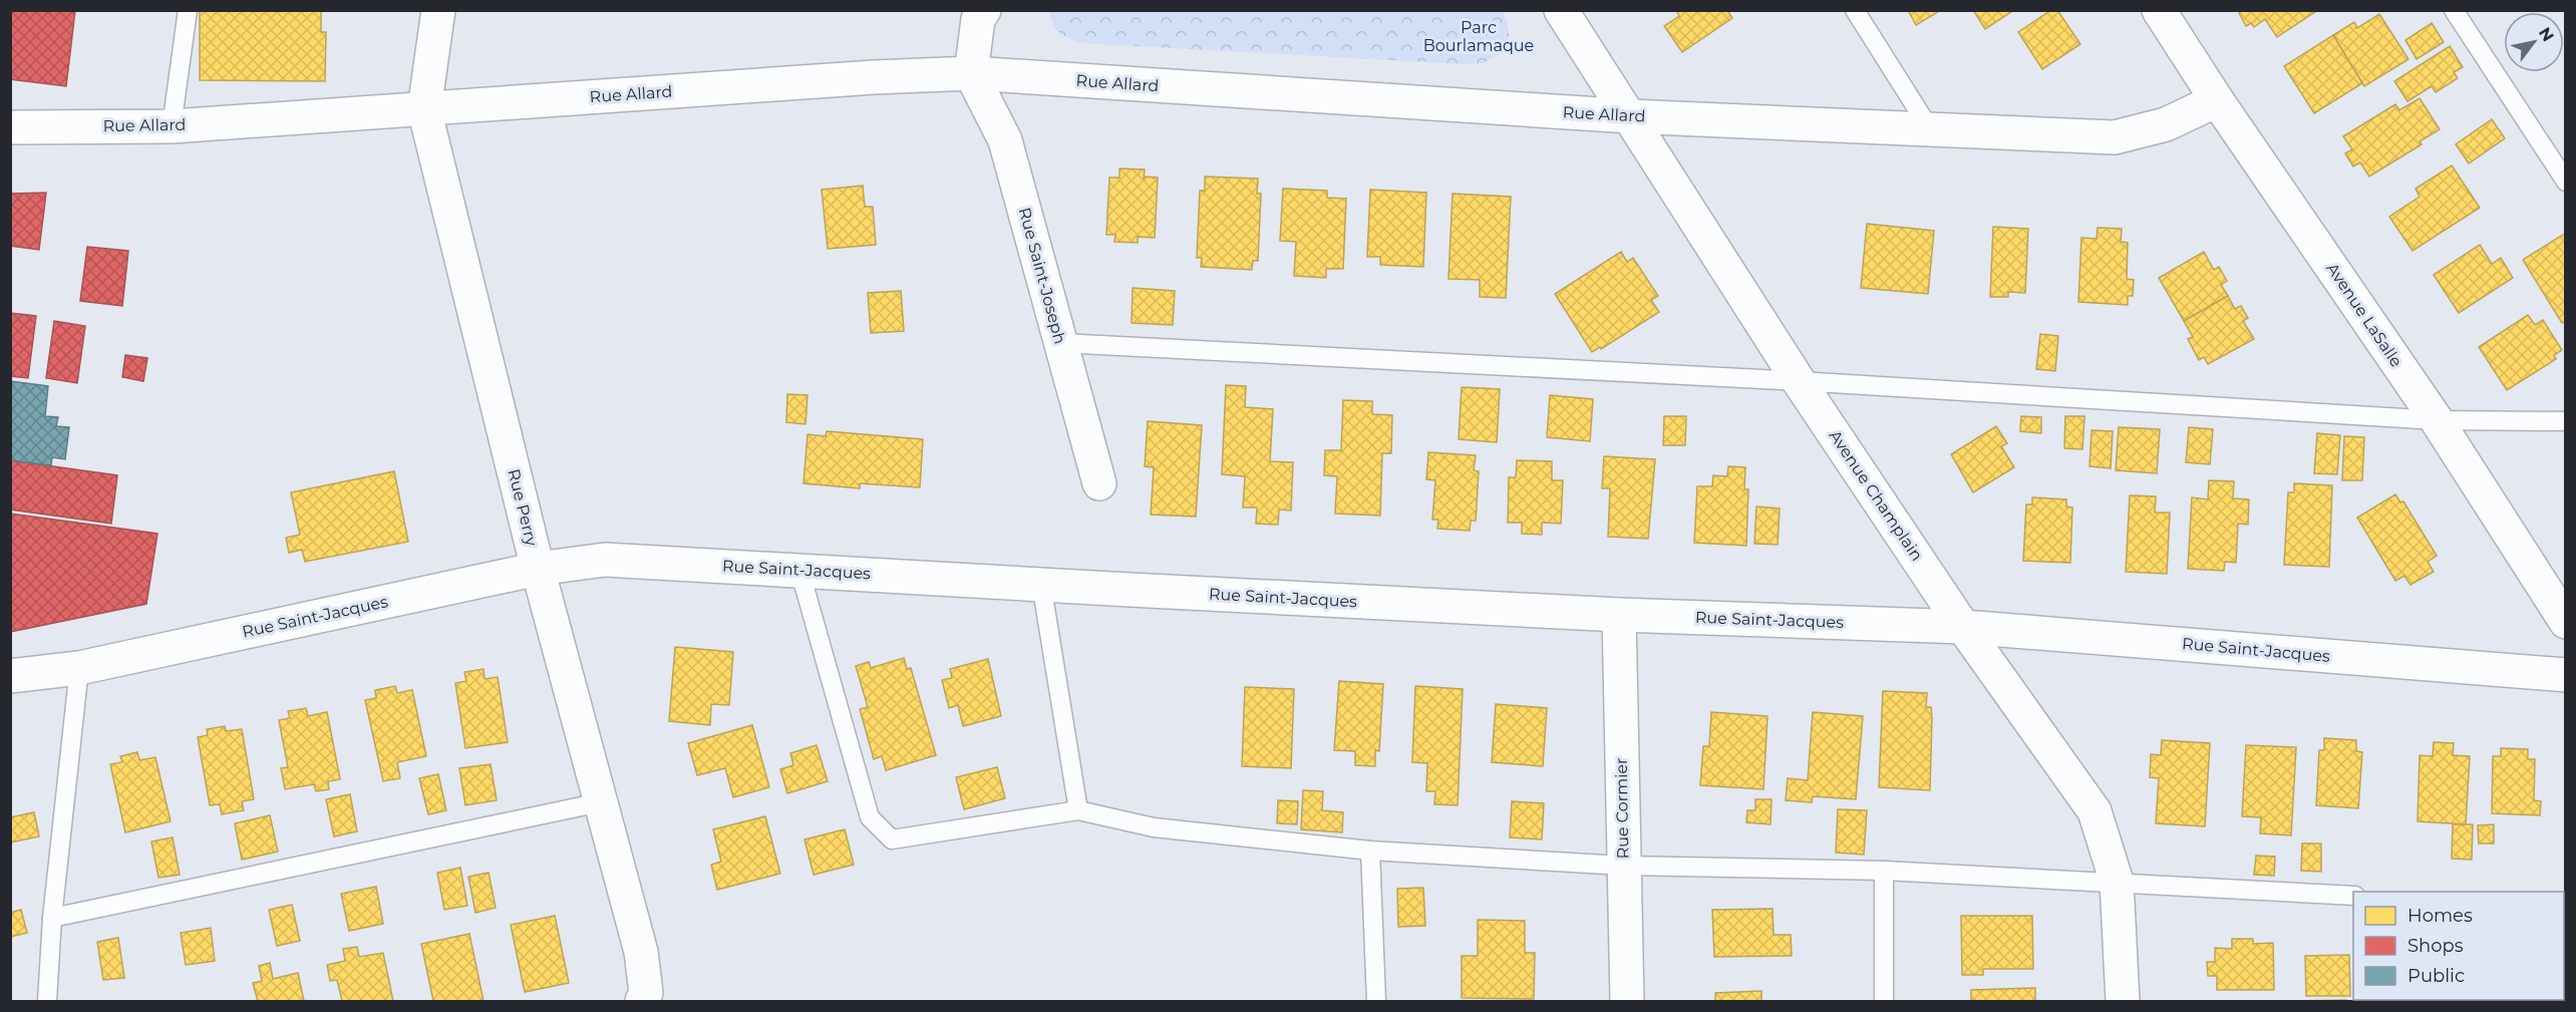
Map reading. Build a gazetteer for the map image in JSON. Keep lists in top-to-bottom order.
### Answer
{
  "streets": {
    "street": [
      "Rue Allard",
      "Rue Saint-Joseph",
      "Avenue LaSalle",
      "Avenue Champlain",
      "Rue Perry",
      "Rue Saint-Jacques",
      "Rue Cormier"
    ]
  },
  "crossings": [
    ["Rue Allard", "Rue Saint-Joseph"],
    ["Rue Allard", "Avenue LaSalle"],
    ["Rue Allard", "Avenue Champlain"],
    ["Rue Allard", "Rue Perry"],
    ["Avenue Champlain", "Rue Saint-Jacques"],
    ["Rue Perry", "Rue Saint-Jacques"],
    ["Rue Saint-Jacques", "Rue Cormier"]
  ],
  "parks": ["Parc Bourlamaque"],
  "legend": ["Homes", "Shops", "Public"],
  "north": "top right"
}
